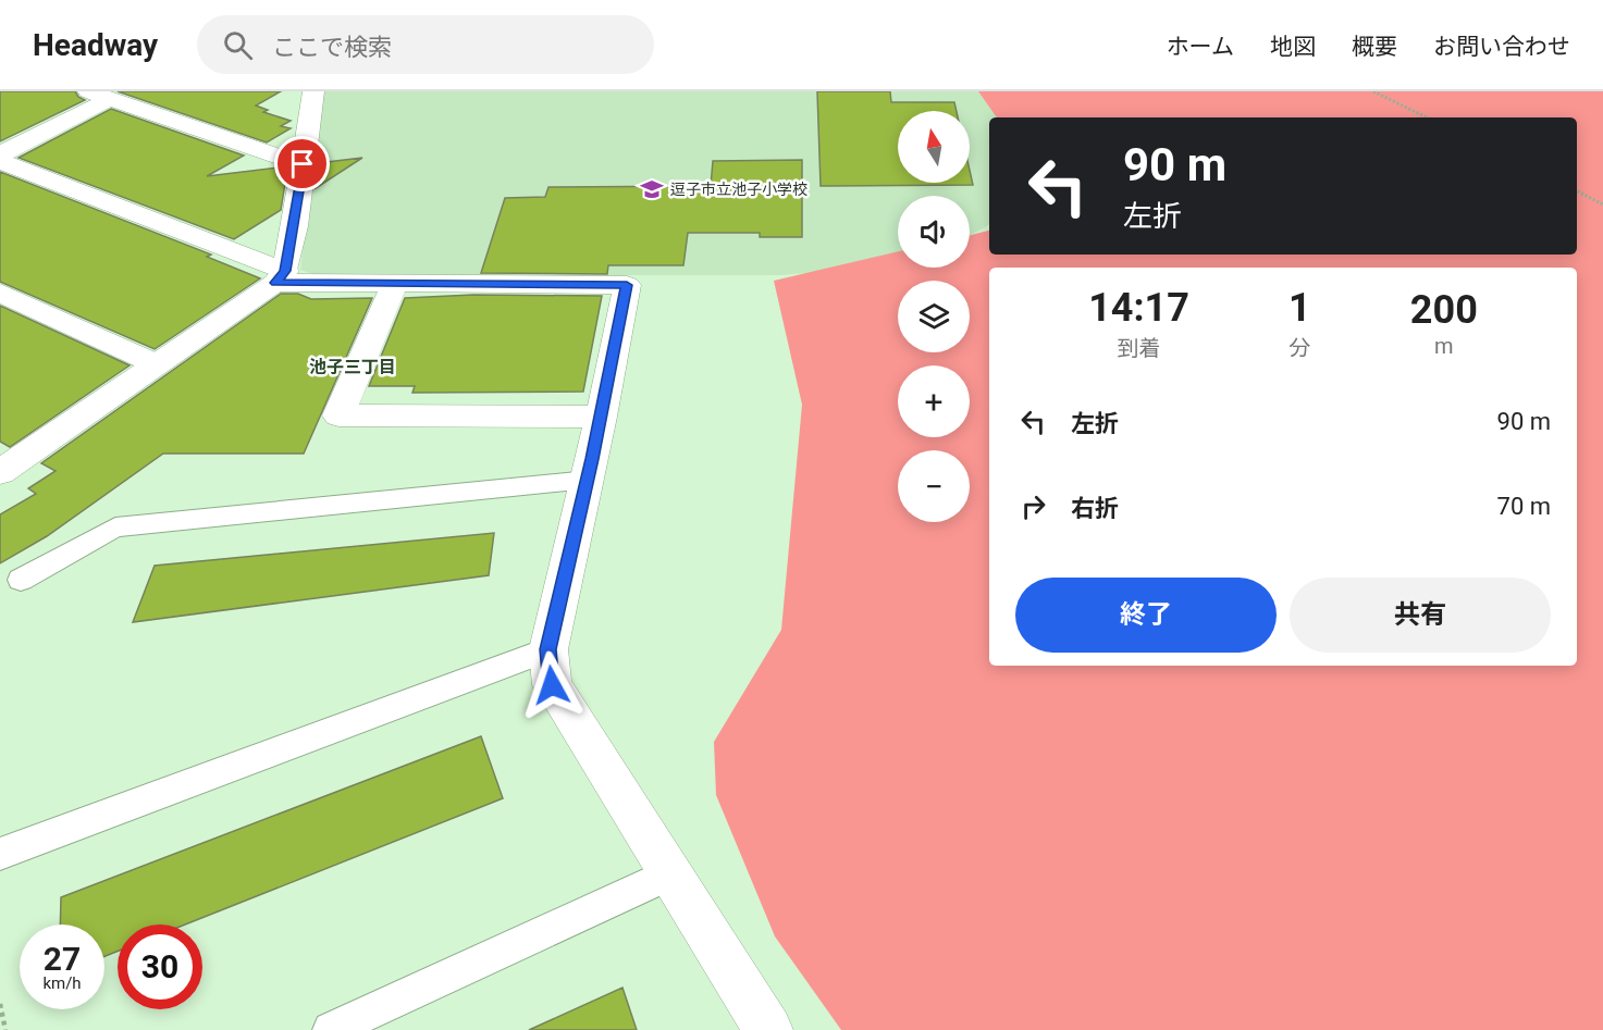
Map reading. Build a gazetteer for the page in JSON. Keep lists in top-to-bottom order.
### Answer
{
  "districts": ["池子三丁目"],
  "places": {
    "school or university": ["逗子市立池子小学校"]
  },
  "north": "top",
  "page": {
    "header": "Headway",
    "search": "ここで検索",
    "nav": [
      "ホーム",
      "地図",
      "概要",
      "お問い合わせ"
    ],
    "map_buttons": ["+", "−"],
    "turn": ["90 m", "左折"],
    "eta": [
      "14:17",
      "到着",
      "1",
      "分",
      "200",
      "m"
    ],
    "list": [
      {
        "name": "左折",
        "value": "90 m"
      },
      {
        "name": "右折",
        "value": "70 m"
      }
    ],
    "buttons": ["終了", "共有"],
    "speed": "27 km/h",
    "limit": "30"
  }
}
